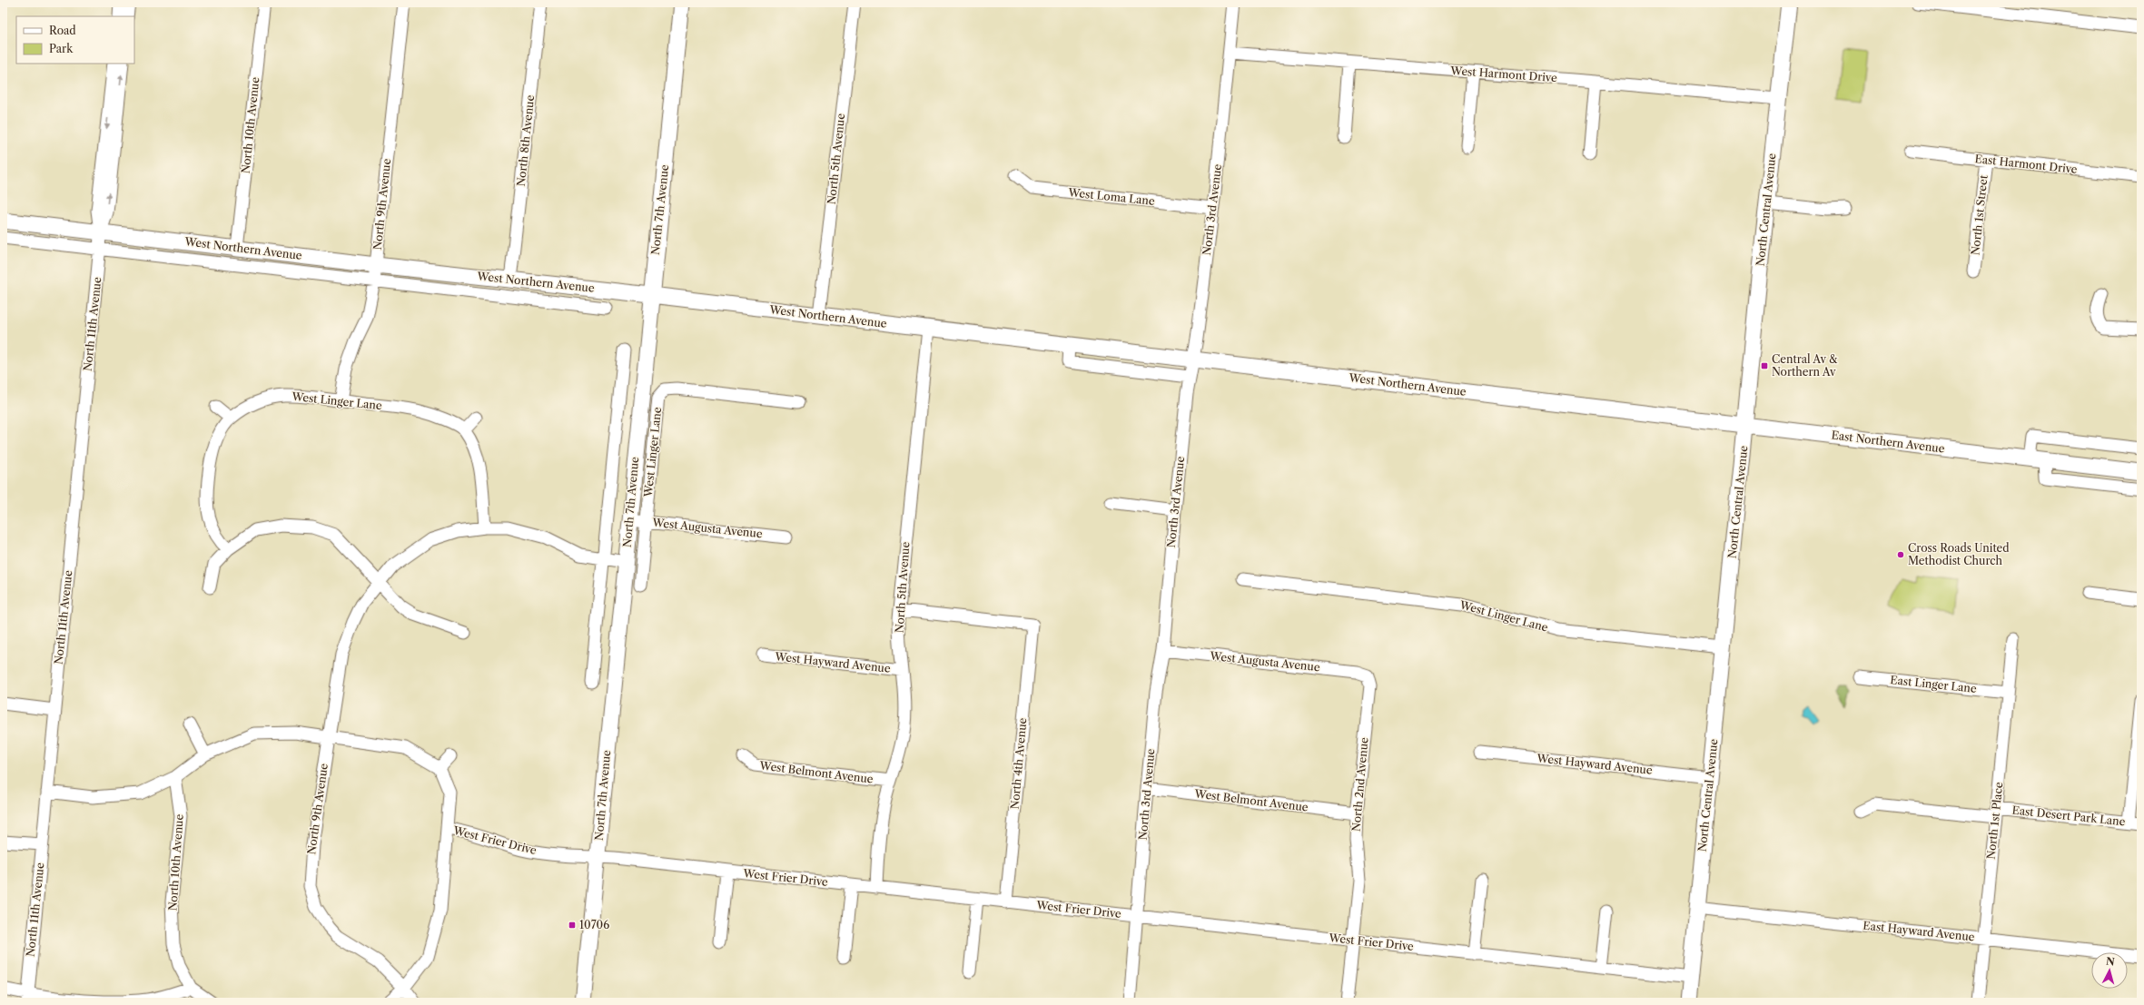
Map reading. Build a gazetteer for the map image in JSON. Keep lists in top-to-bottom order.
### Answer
{
  "streets": {
    "main road": [
      "North 7th Avenue",
      "North Central Avenue",
      "West Northern Avenue",
      "East Northern Avenue"
    ],
    "street": [
      "West Harmont Drive",
      "North 10th Avenue",
      "North 8th Avenue",
      "North 5th Avenue",
      "East Harmont Drive",
      "West Loma Lane",
      "North 9th Avenue",
      "North 3rd Avenue",
      "North 1st Street",
      "North 11th Avenue",
      "West Linger Lane",
      "West Augusta Avenue",
      "West Hayward Avenue",
      "East Linger Lane",
      "North 4th Avenue",
      "West Belmont Avenue",
      "North 2nd Avenue",
      "East Desert Park Lane",
      "North 1st Place",
      "West Frier Drive",
      "East Hayward Avenue"
    ]
  },
  "crossings": [
    ["West Harmont Drive", "North 3rd Avenue"],
    ["West Harmont Drive", "North Central Avenue"],
    ["North 10th Avenue", "West Northern Avenue"],
    ["North 8th Avenue", "West Northern Avenue"],
    ["North 5th Avenue", "West Northern Avenue"],
    ["North 5th Avenue", "West Hayward Avenue"],
    ["North 5th Avenue", "North 4th Avenue"],
    ["North 5th Avenue", "West Belmont Avenue"],
    ["North 5th Avenue", "West Frier Drive"],
    ["East Harmont Drive", "North 1st Street"],
    ["West Loma Lane", "North 3rd Avenue"],
    ["North 9th Avenue", "West Northern Avenue"],
    ["North 9th Avenue", "West Linger Lane"],
    ["North 7th Avenue", "West Northern Avenue"],
    ["North 7th Avenue", "West Augusta Avenue"],
    ["North 7th Avenue", "West Frier Drive"],
    ["North 3rd Avenue", "West Northern Avenue"],
    ["North 3rd Avenue", "West Augusta Avenue"],
    ["North 3rd Avenue", "West Belmont Avenue"],
    ["North 3rd Avenue", "West Frier Drive"],
    ["North Central Avenue", "West Northern Avenue"],
    ["North Central Avenue", "West Linger Lane"],
    ["North Central Avenue", "East Northern Avenue"],
    ["North Central Avenue", "West Hayward Avenue"],
    ["North Central Avenue", "West Frier Drive"],
    ["North Central Avenue", "East Hayward Avenue"],
    ["West Northern Avenue", "North 11th Avenue"],
    ["West Northern Avenue", "East Northern Avenue"],
    ["West Linger Lane", "West Augusta Avenue"],
    ["West Augusta Avenue", "North 2nd Avenue"],
    ["East Linger Lane", "North 1st Place"],
    ["North 4th Avenue", "West Frier Drive"],
    ["West Belmont Avenue", "North 2nd Avenue"],
    ["North 2nd Avenue", "West Frier Drive"],
    ["East Desert Park Lane", "North 1st Place"],
    ["North 1st Place", "East Hayward Avenue"]
  ],
  "places": {
    "transit": ["Central Av & Northern Av", "10706"],
    "other": ["Cross Roads United Methodist Church"]
  },
  "legend": ["Road", "Park"],
  "north": "top"
}
